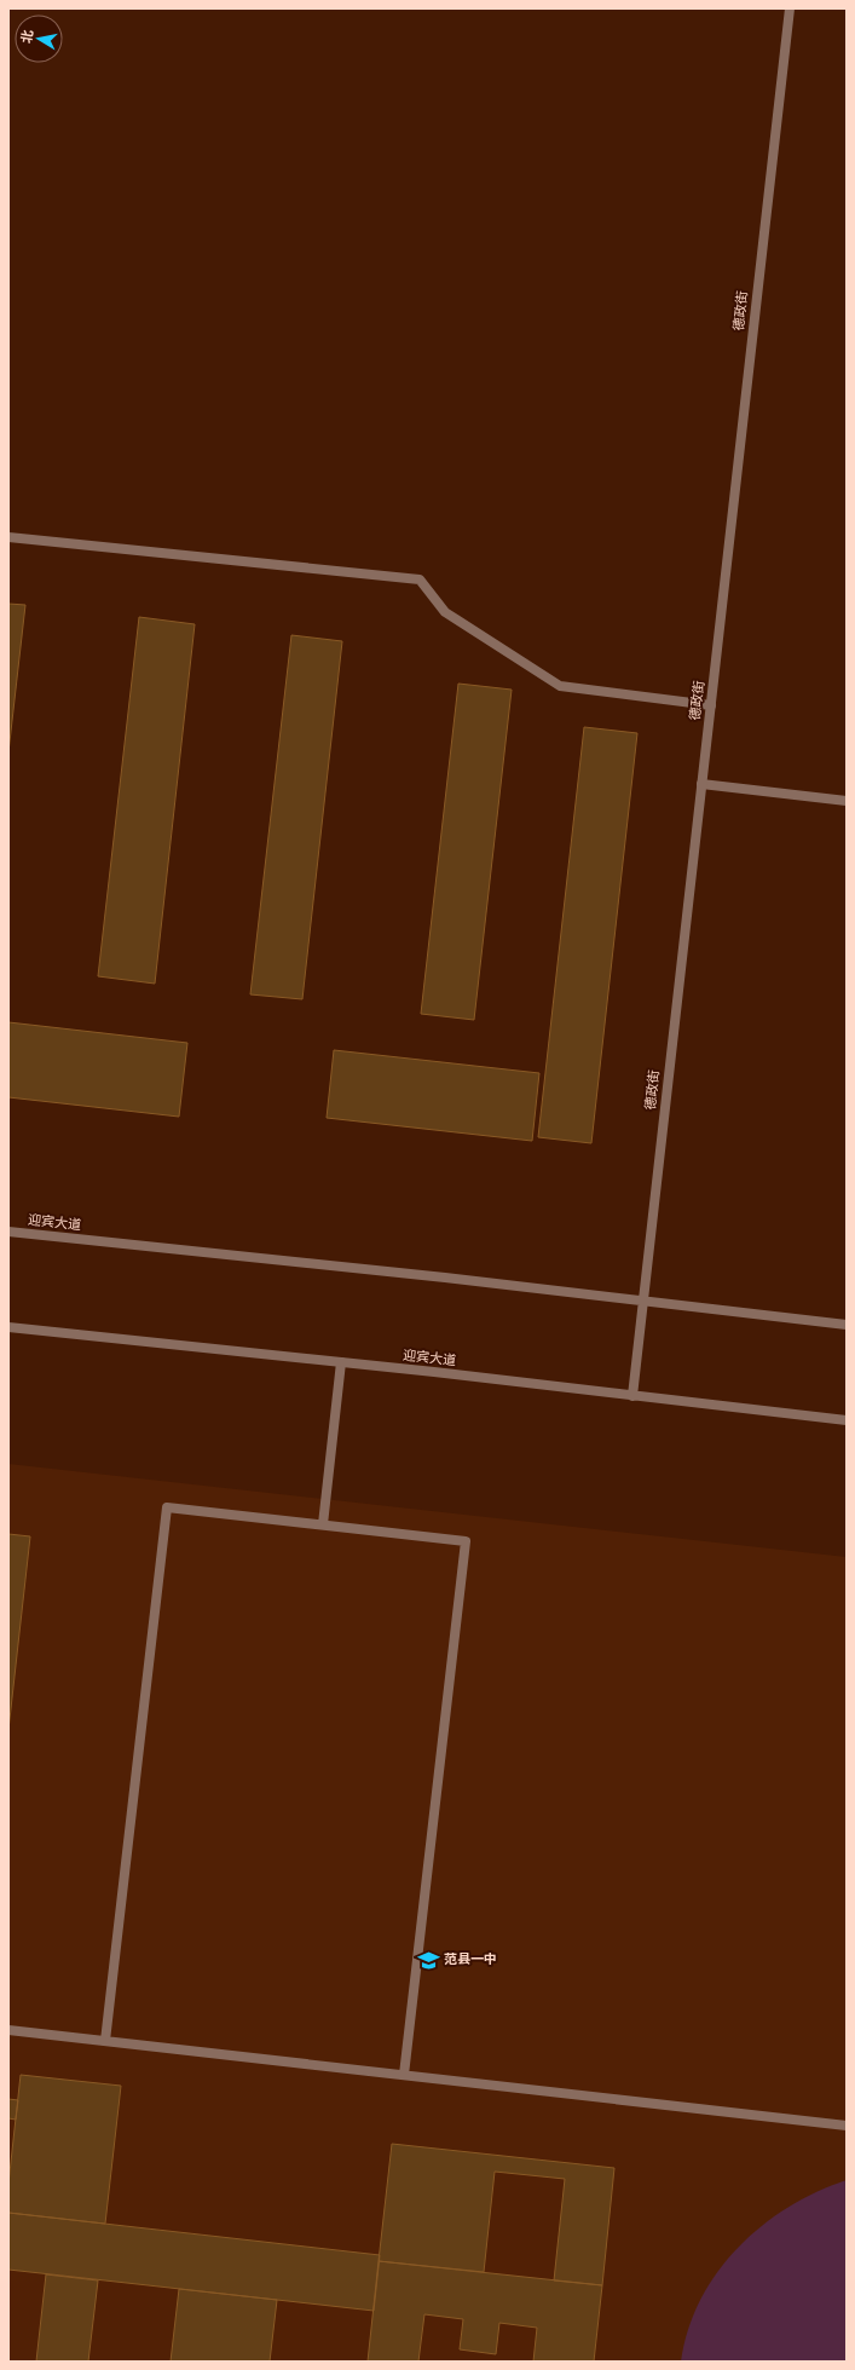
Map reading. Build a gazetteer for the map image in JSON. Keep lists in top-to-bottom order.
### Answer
{
  "streets": {
    "street": ["德政街", "迎宾大道"]
  },
  "crossings": [
    ["德政街", "迎宾大道"]
  ],
  "places": {
    "school or university": ["范县一中"]
  },
  "north": "left"
}
